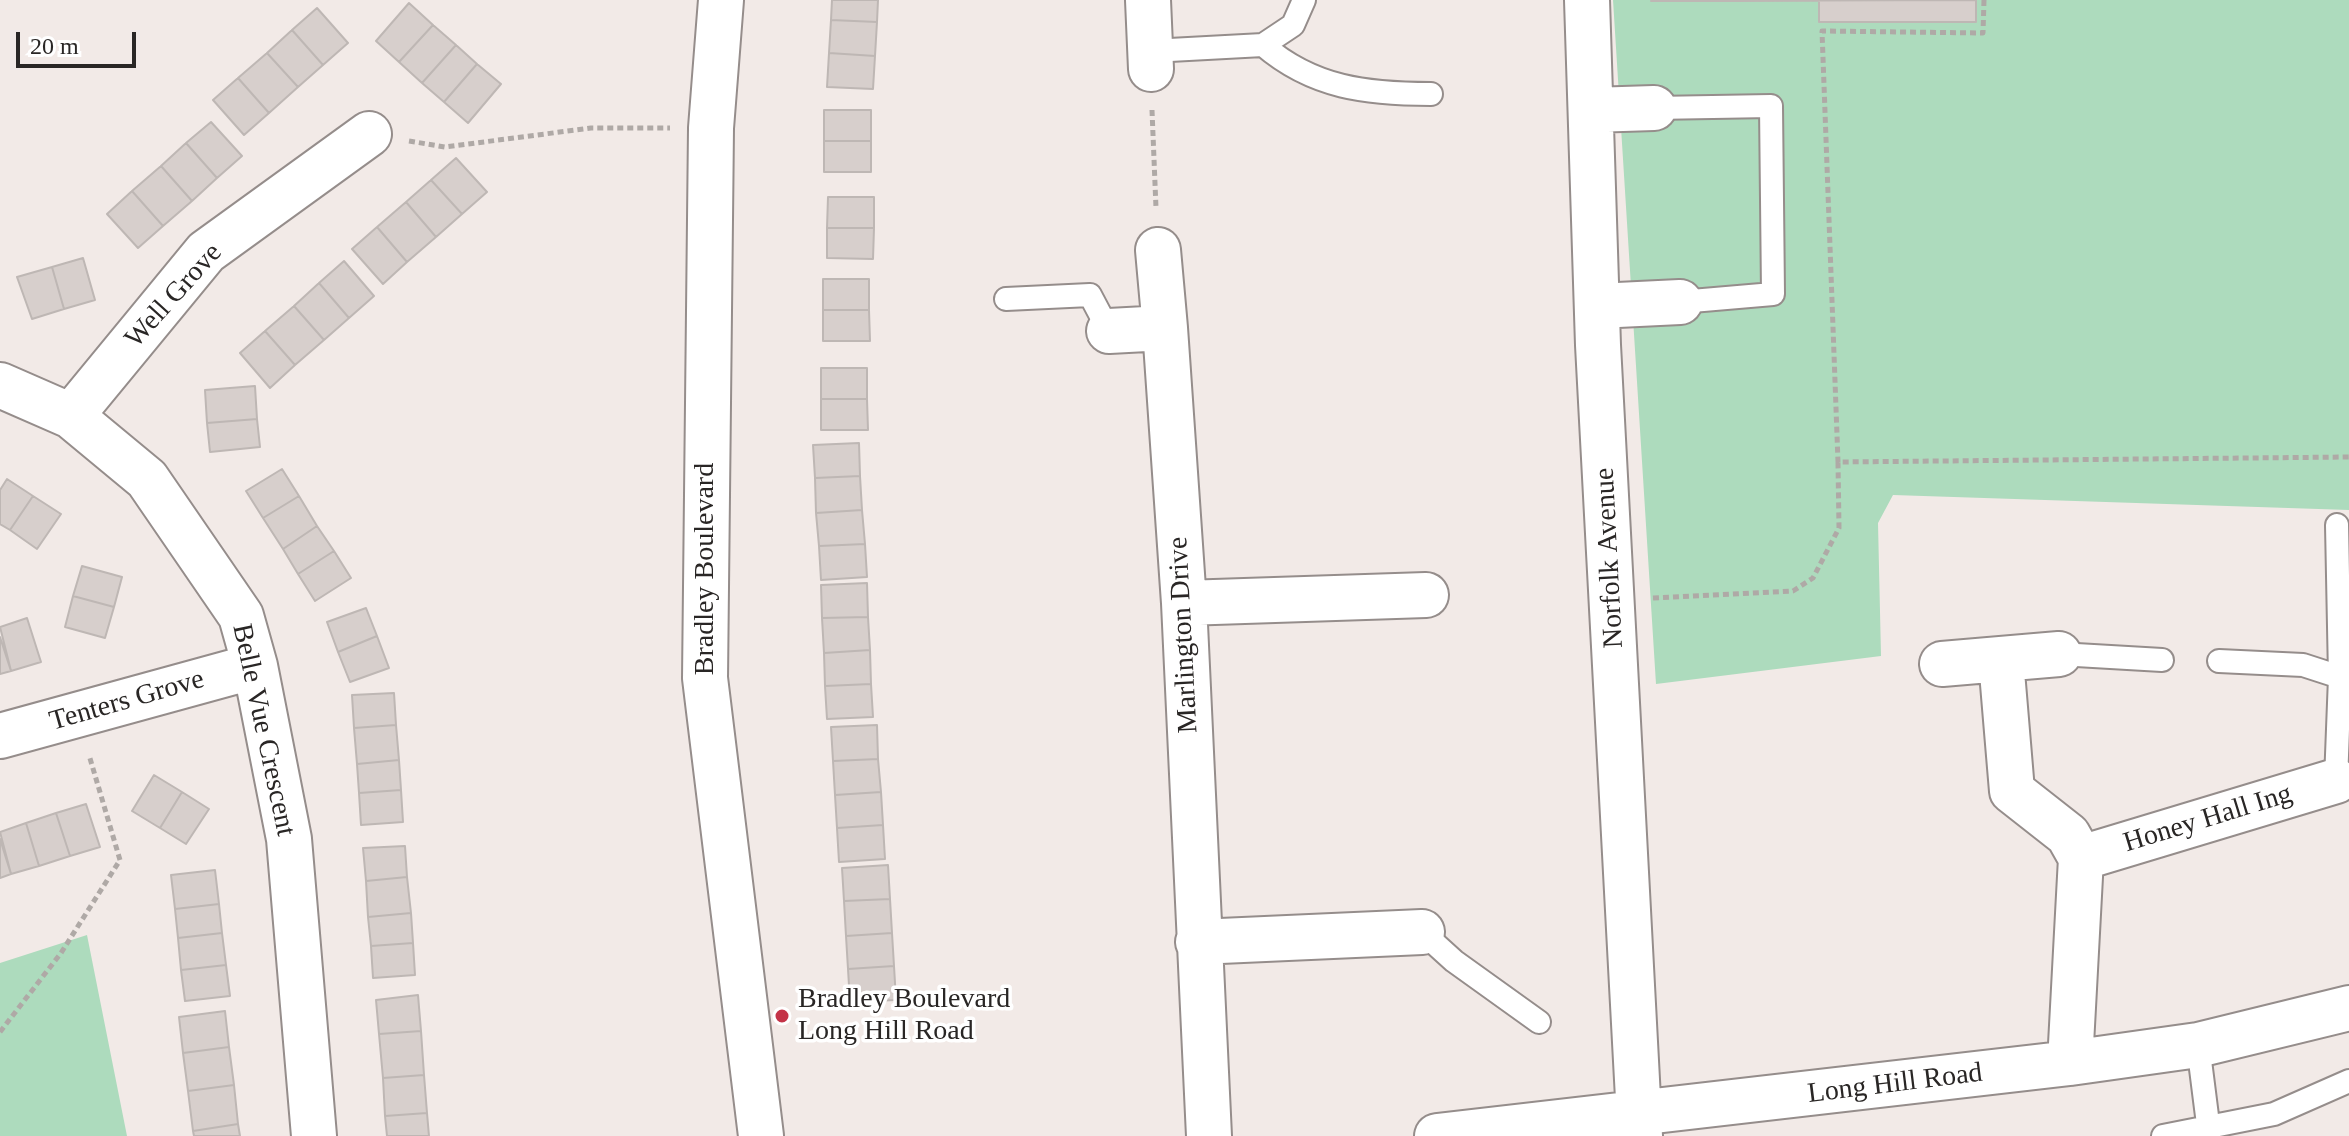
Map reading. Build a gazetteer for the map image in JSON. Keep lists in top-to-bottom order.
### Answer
{
  "streets": {
    "street": [
      "Well Grove",
      "Norfolk Avenue",
      "Bradley Boulevard",
      "Marlington Drive",
      "Tenters Grove",
      "Belle Vue Crescent",
      "Honey Hall Ing",
      "Long Hill Road"
    ]
  },
  "crossings": [
    ["Well Grove", "Belle Vue Crescent"],
    ["Norfolk Avenue", "Long Hill Road"],
    ["Tenters Grove", "Belle Vue Crescent"]
  ],
  "places": ["Bradley Boulevard Long Hill Road"],
  "scale_bar": "20 m"
}
